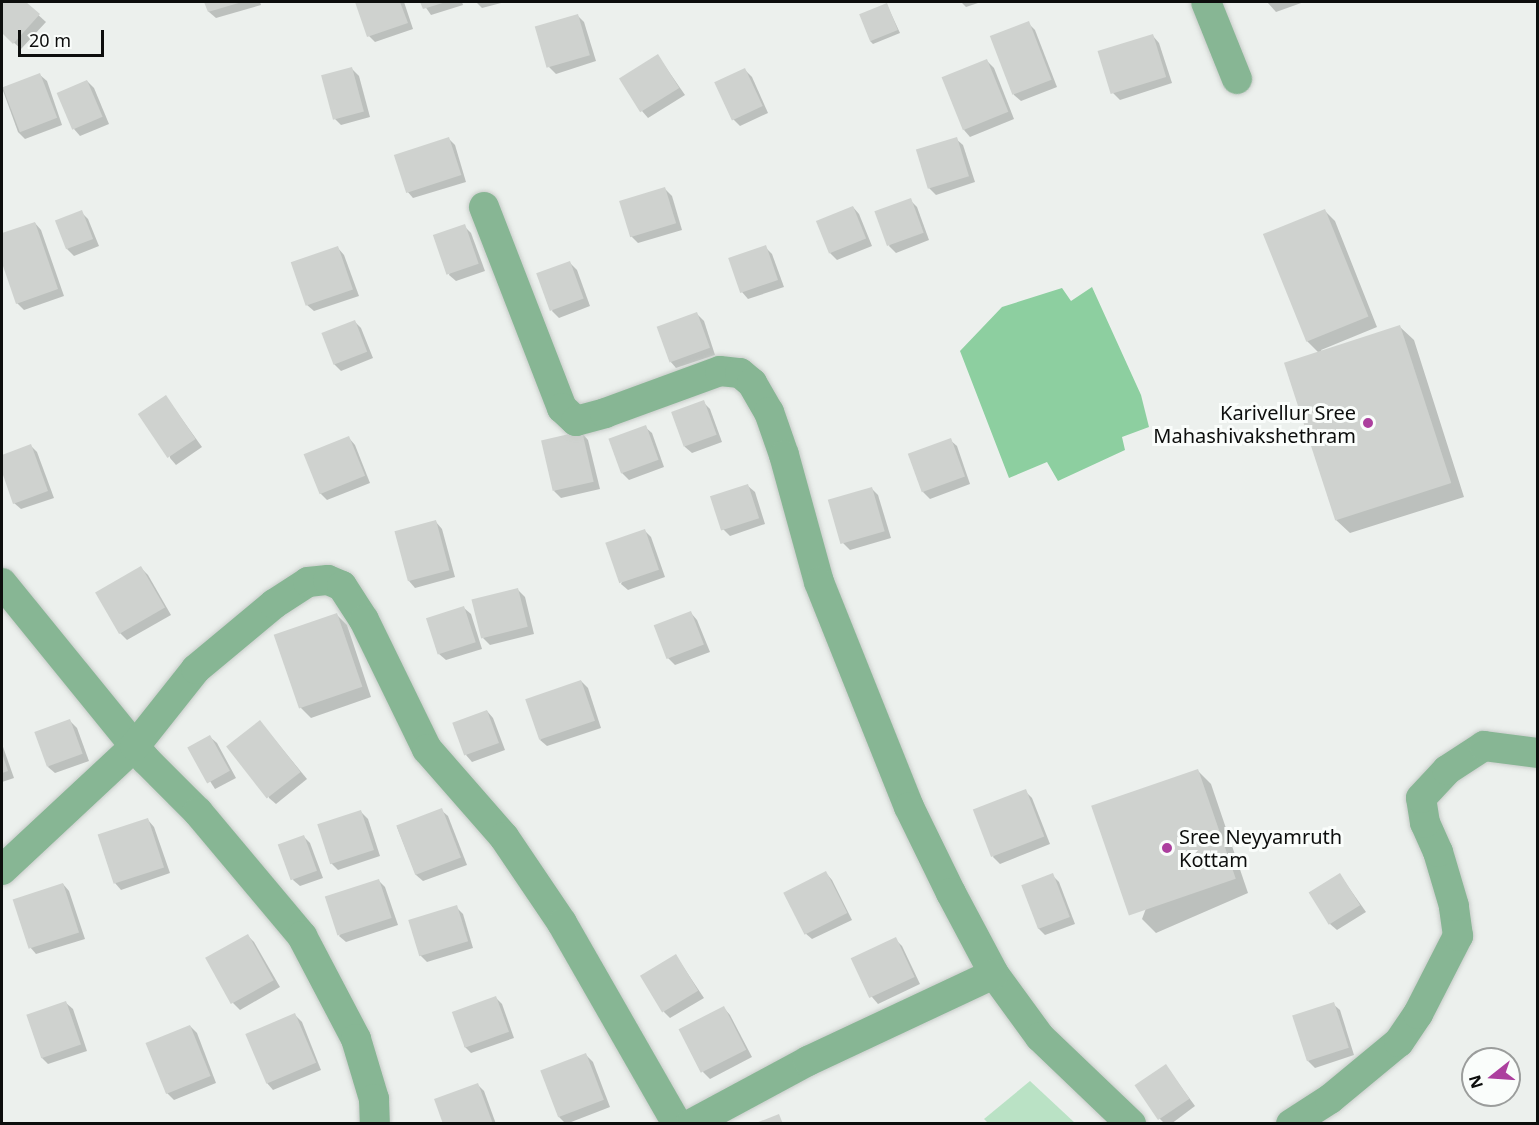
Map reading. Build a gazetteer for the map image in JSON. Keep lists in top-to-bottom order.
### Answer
{
  "places": ["Karivellur Sree Mahashivakshethram", "Sree Neyyamruth Kottam"],
  "scale_bar": "20 m",
  "north": "left"
}
